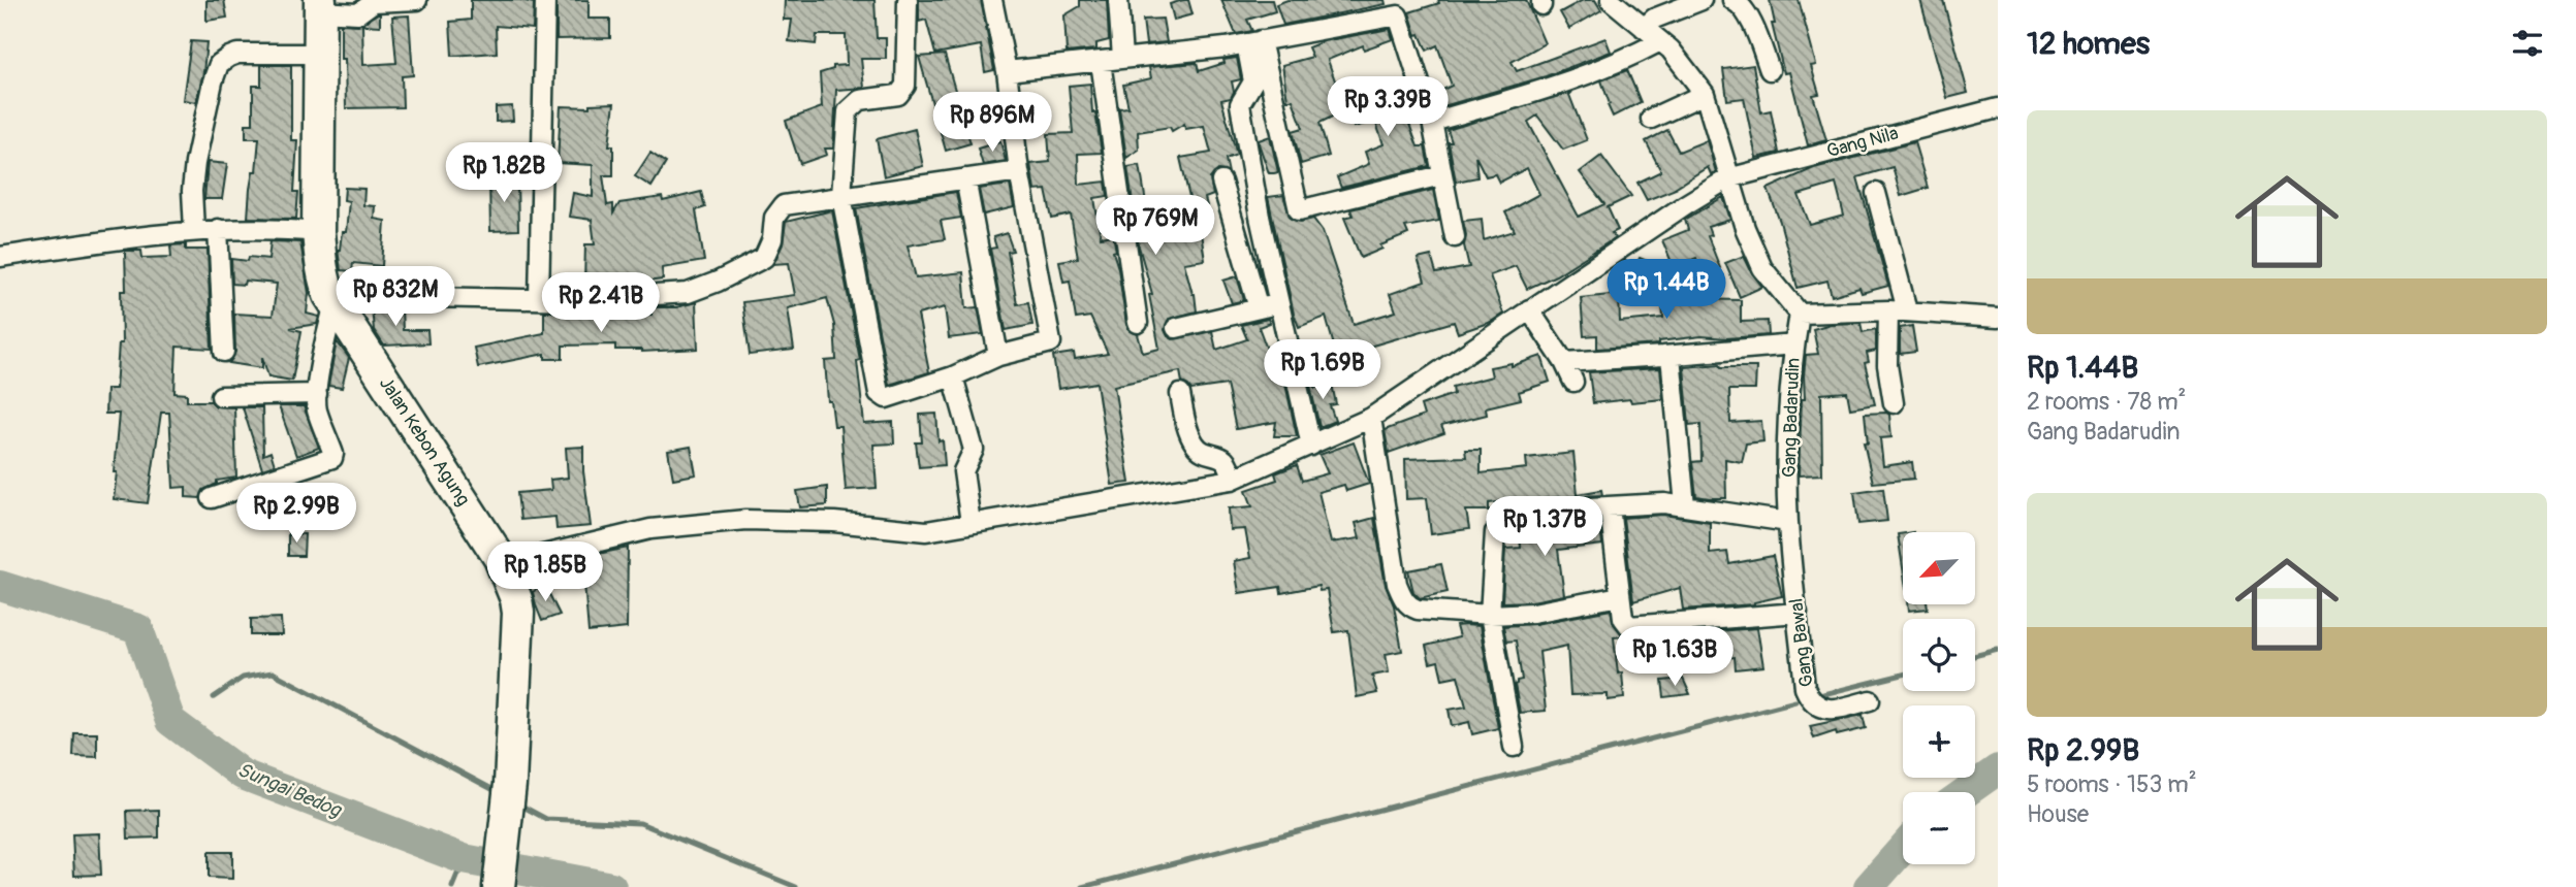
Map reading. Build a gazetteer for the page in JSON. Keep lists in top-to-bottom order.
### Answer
{
  "streets": {
    "main road": ["Jalan Kebon Agung"],
    "street": ["Gang Nila", "Gang Badarudin", "Gang Bawal"]
  },
  "crossings": [
    ["Gang Nila", "Jalan Kebon Agung"],
    ["Gang Badarudin", "Gang Bawal"]
  ],
  "water": ["Sungai Bedog"],
  "north": "bottom left",
  "page": {
    "heading": "12 homes",
    "price": [
      "Rp 3.39B",
      "Rp 896M",
      "Rp 1.82B",
      "Rp 769M",
      "Rp 1.44B",
      "Rp 832M",
      "Rp 2.41B",
      "Rp 1.69B",
      "Rp 2.99B",
      "Rp 1.37B",
      "Rp 1.85B",
      "Rp 1.63B"
    ],
    "list": [
      {
        "name": "Rp 1.44B",
        "note": "2 rooms · 78 m² · Gang Badarudin"
      },
      {
        "name": "Rp 2.99B",
        "note": "5 rooms · 153 m² · House"
      }
    ],
    "map_buttons": ["+", "−"]
  }
}
